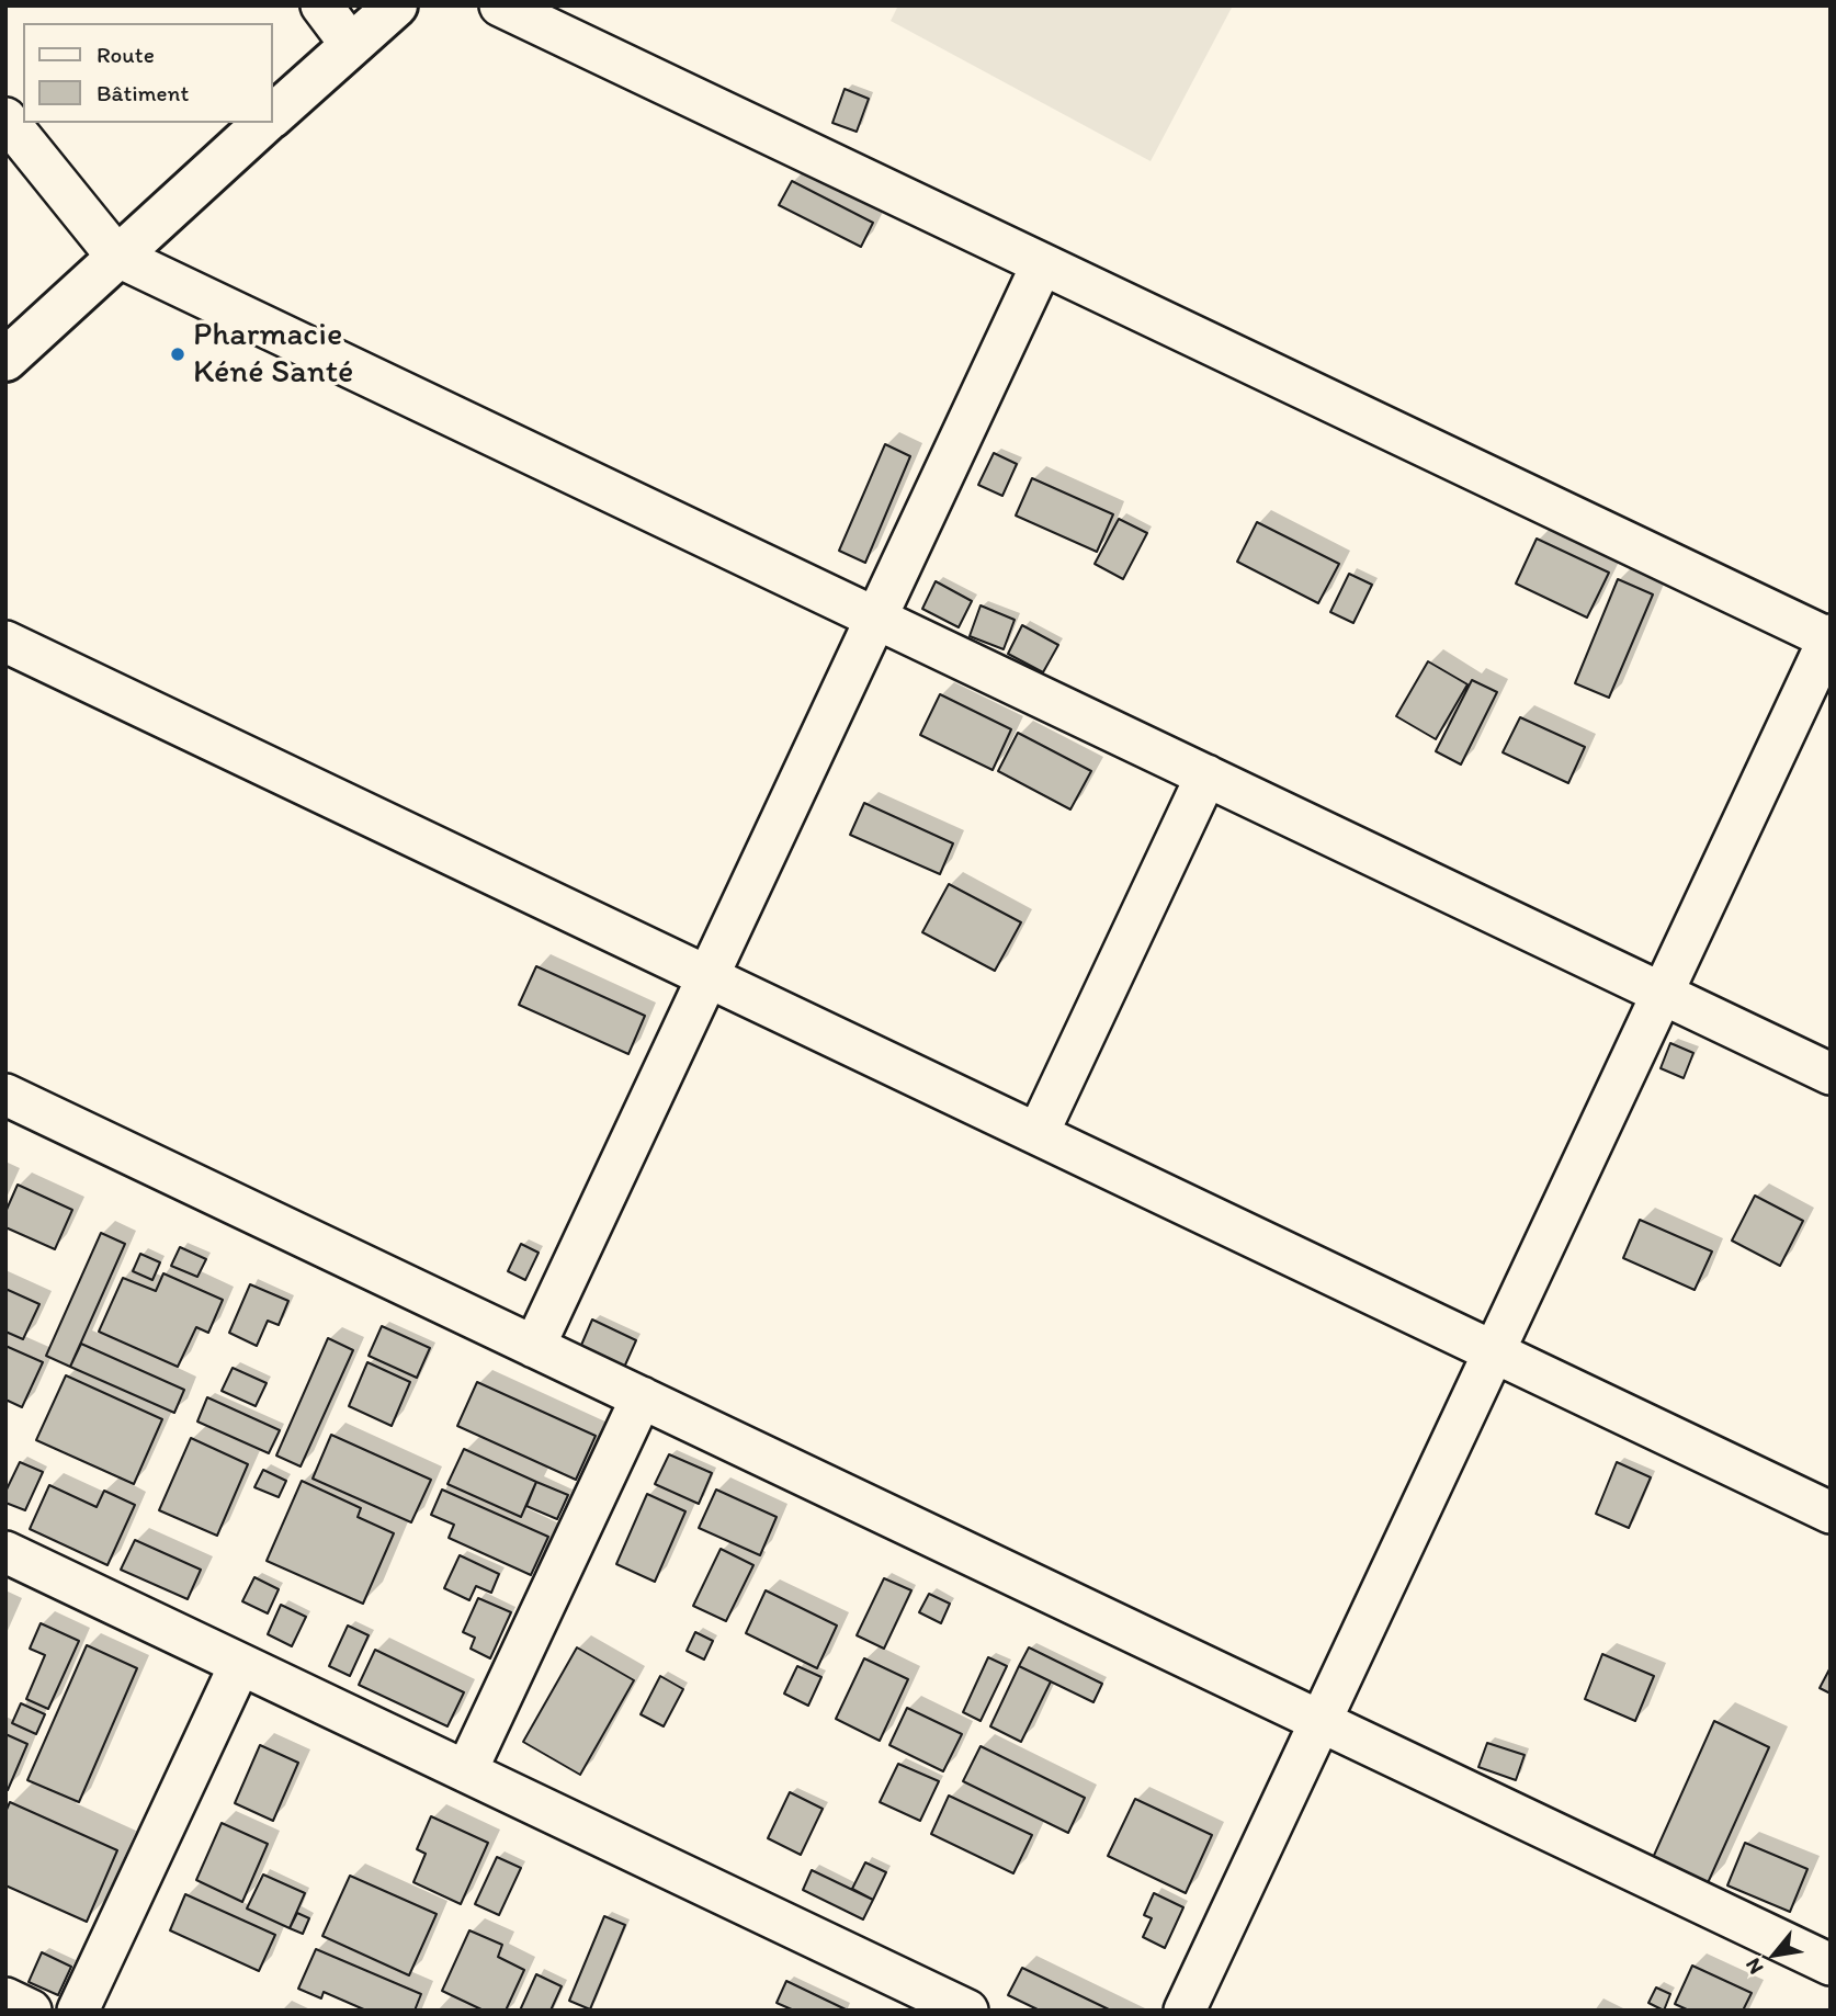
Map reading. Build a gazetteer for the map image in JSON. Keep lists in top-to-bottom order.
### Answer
{
  "places": ["Pharmacie Kéné Santé"],
  "legend": ["Route", "Bâtiment"],
  "north": "bottom left"
}
